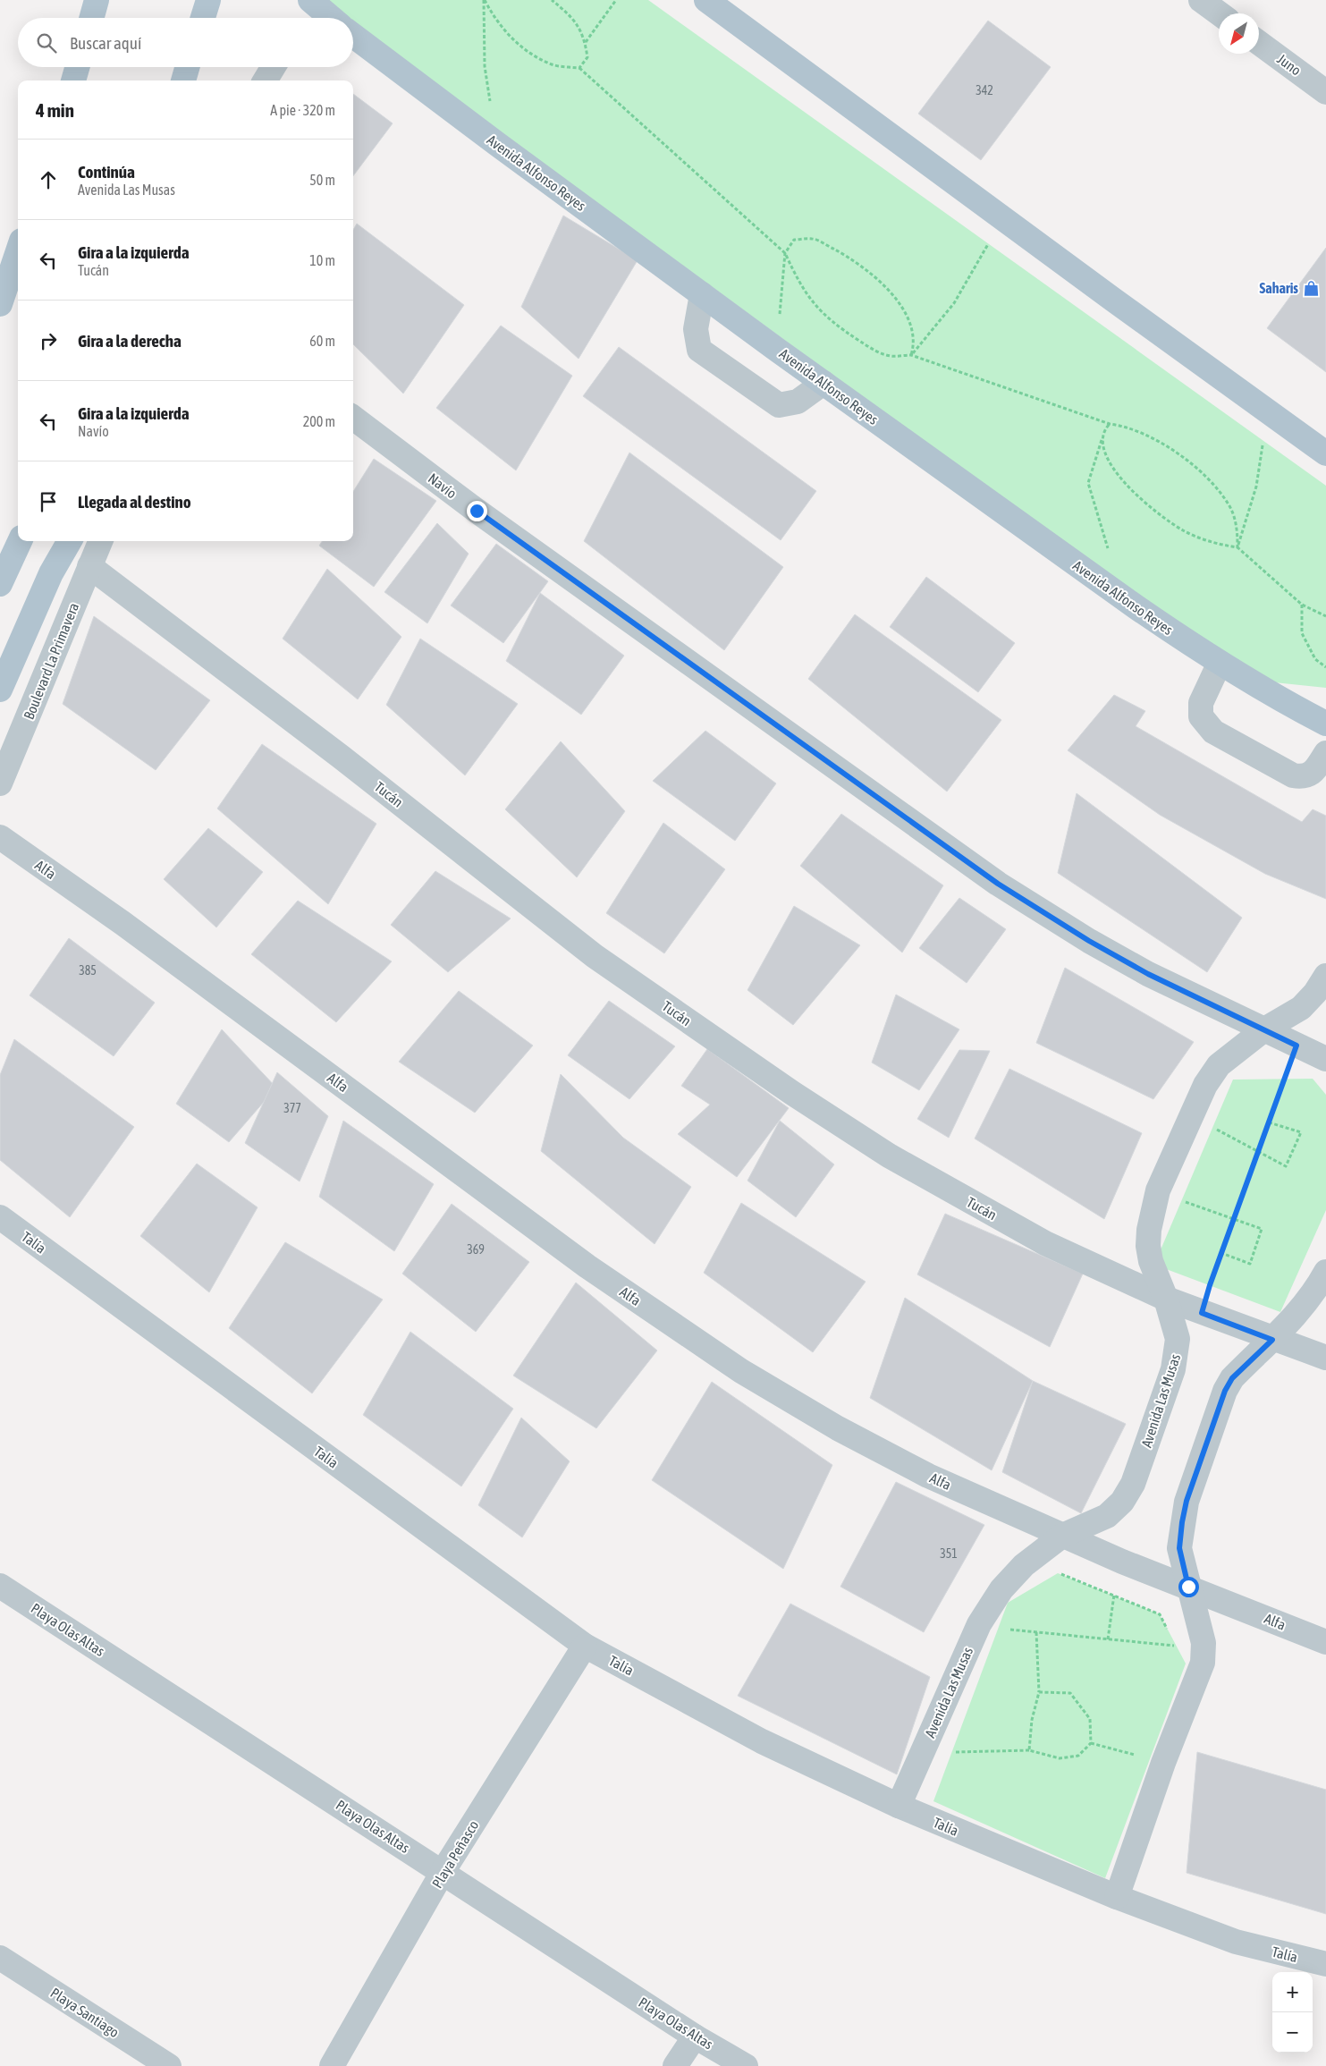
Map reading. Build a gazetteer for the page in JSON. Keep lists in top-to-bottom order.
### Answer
{
  "streets": {
    "main road": ["Avenida Alfonso Reyes"],
    "street": [
      "Juno",
      "Navío",
      "Boulevard La Primavera",
      "Tucán",
      "Alfa",
      "Talía",
      "Avenida Las Musas",
      "Playa Olas Altas",
      "Playa Peñasco",
      "Playa Santiago"
    ]
  },
  "crossings": [
    ["Navío", "Avenida Las Musas"],
    ["Boulevard La Primavera", "Tucán"],
    ["Tucán", "Avenida Las Musas"],
    ["Alfa", "Avenida Las Musas"],
    ["Talía", "Avenida Las Musas"],
    ["Talía", "Playa Peñasco"],
    ["Playa Olas Altas", "Playa Peñasco"]
  ],
  "places": {
    "shop": ["Saharis"]
  },
  "house_numbers": [
    "342",
    "385",
    "377",
    "369",
    "351"
  ],
  "north": "bottom left",
  "page": {
    "search": "Buscar aquí",
    "heading": ["4 min", "A pie · 320 m"],
    "list": [
      ["Continúa", "Avenida Las Musas", "50 m"],
      ["Gira a la izquierda", "Tucán", "10 m"],
      ["Gira a la derecha", "60 m"],
      ["Gira a la izquierda", "Navío", "200 m"],
      "Llegada al destino"
    ],
    "map_buttons": ["+", "−"]
  }
}
